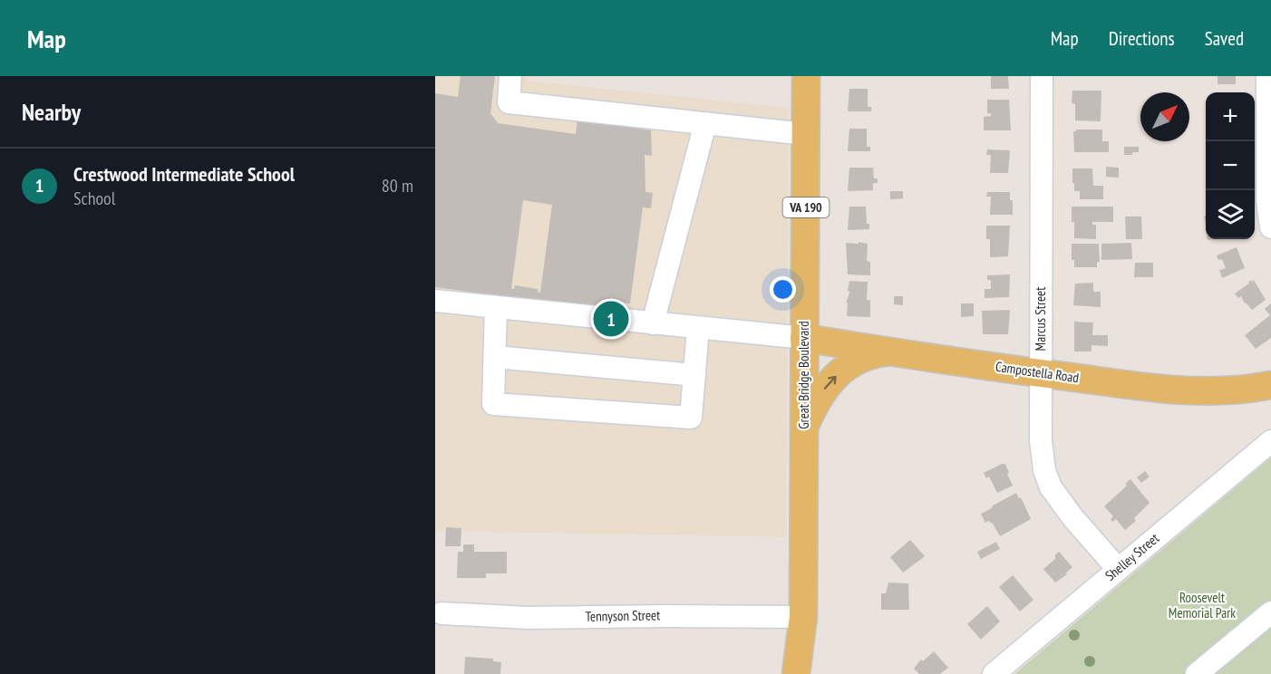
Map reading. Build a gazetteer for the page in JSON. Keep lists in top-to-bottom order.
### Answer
{
  "streets": {
    "main road": ["VA 190", "Campostella Road", "Great Bridge Boulevard"],
    "street": ["Marcus Street", "Shelley Street", "Tennyson Street"]
  },
  "crossings": [
    ["Marcus Street", "Campostella Road"],
    ["Marcus Street", "Shelley Street"],
    ["Campostella Road", "Great Bridge Boulevard"],
    ["Great Bridge Boulevard", "Tennyson Street"]
  ],
  "parks": ["Roosevelt Memorial Park"],
  "north": "top right",
  "page": {
    "header": "Map",
    "nav": ["Map", "Directions", "Saved"],
    "heading": "Nearby",
    "map_buttons": ["+", "−"],
    "list": [
      {
        "mark": "1",
        "name": "Crestwood Intermediate School",
        "note": "School",
        "value": "80 m"
      }
    ],
    "pins": "1"
  }
}
